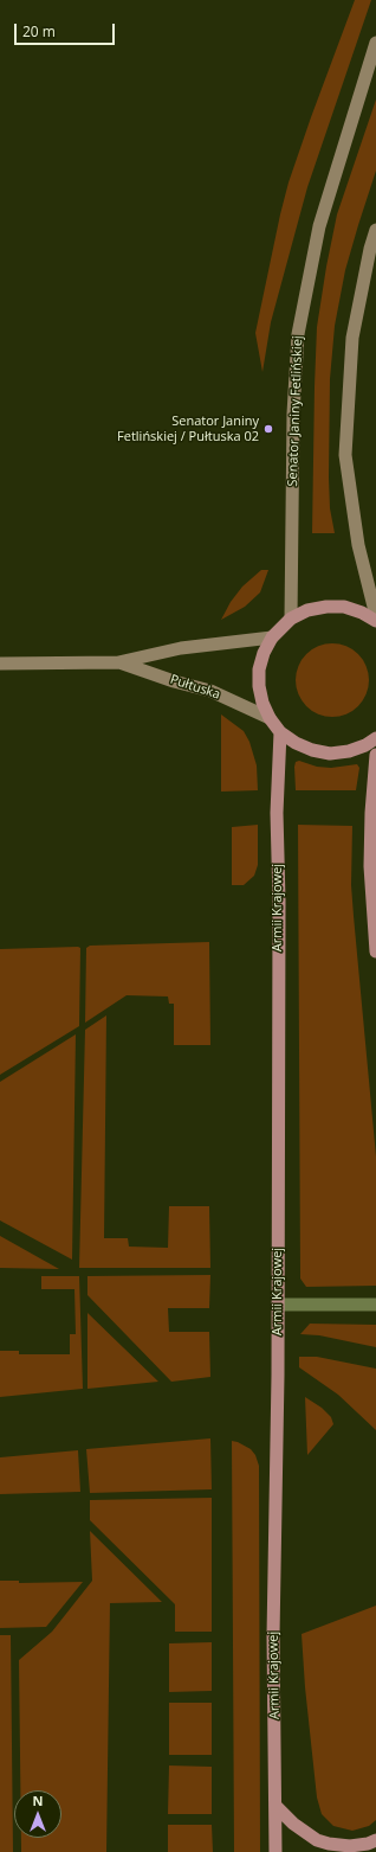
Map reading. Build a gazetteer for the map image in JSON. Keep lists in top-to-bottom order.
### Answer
{
  "streets": {
    "main road": ["Senator Janiny Fetlińskiej", "Pułtuska", "Armii Krajowej"]
  },
  "places": ["Senator Janiny Fetlińskiej / Pułtuska 02"],
  "scale_bar": "20 m",
  "north": "top"
}
